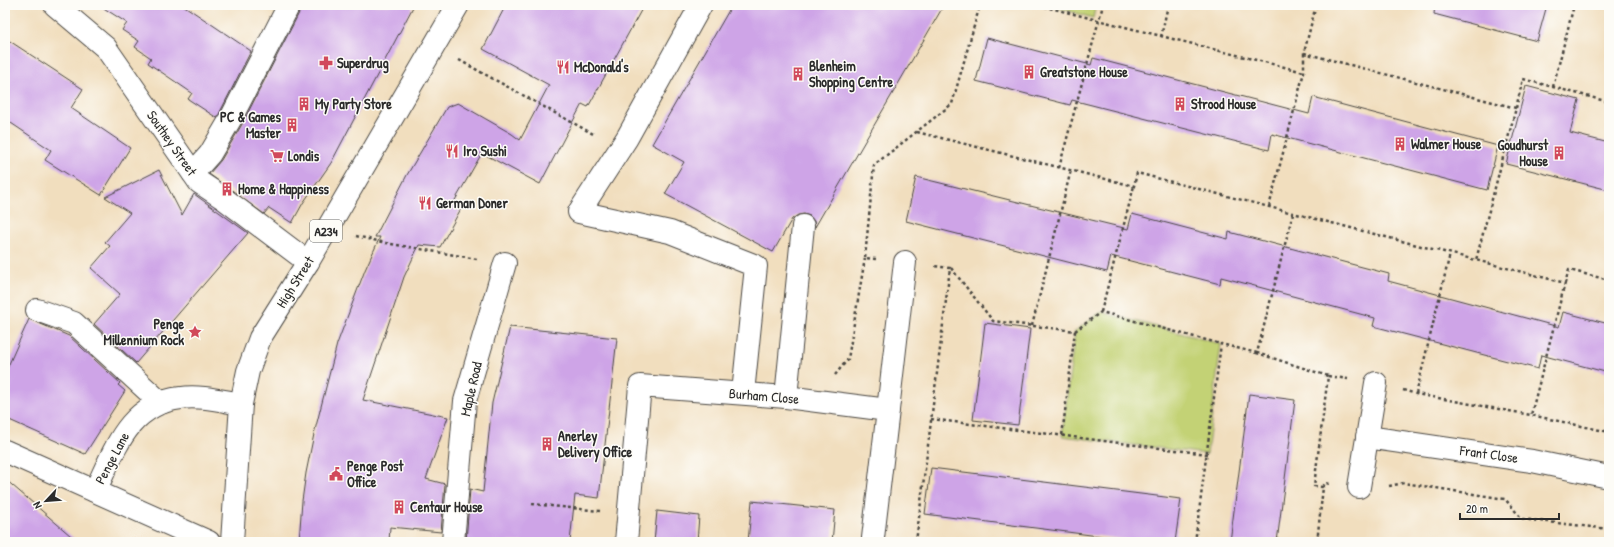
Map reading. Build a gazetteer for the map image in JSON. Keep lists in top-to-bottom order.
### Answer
{
  "streets": {
    "street": [
      "Southey Street",
      "A234",
      "High Street",
      "Maple Road",
      "Burham Close",
      "Frant Close",
      "Penge Lane"
    ]
  },
  "crossings": [
    ["Southey Street", "High Street"],
    ["High Street", "Penge Lane"]
  ],
  "places": {
    "pharmacy": ["Superdrug"],
    "restaurant": ["McDonald's", "Iro Sushi", "German Doner"],
    "building": [
      "Greatstone House",
      "Blenheim Shopping Centre",
      "My Party Store",
      "Strood House",
      "PC & Games Master",
      "Walmer House",
      "Goudhurst House",
      "Home & Happiness",
      "Anerley Delivery Office",
      "Centaur House"
    ],
    "supermarket": ["Londis"],
    "place": ["Penge Millennium Rock"],
    "public building": ["Penge Post Office"]
  },
  "scale_bar": "20 m",
  "north": "bottom left"
}
